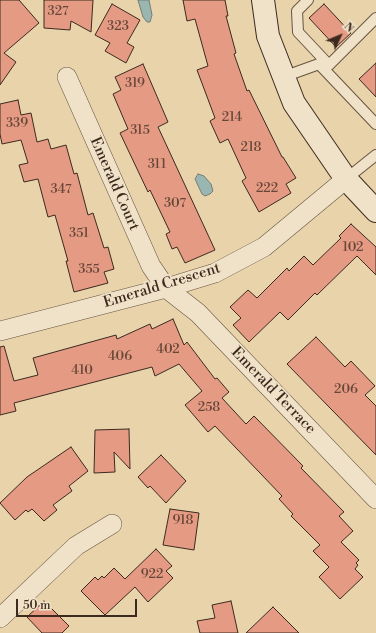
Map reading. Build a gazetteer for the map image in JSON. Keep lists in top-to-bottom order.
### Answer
{
  "streets": {
    "street": ["Emerald Court", "Emerald Crescent", "Emerald Terrace"]
  },
  "crossings": [
    ["Emerald Court", "Emerald Crescent"],
    ["Emerald Court", "Emerald Terrace"],
    ["Emerald Crescent", "Emerald Terrace"]
  ],
  "house_numbers": [
    "327",
    "323",
    "319",
    "214",
    "339",
    "315",
    "218",
    "311",
    "222",
    "347",
    "307",
    "351",
    "102",
    "355",
    "402",
    "406",
    "410",
    "206",
    "258",
    "918",
    "922"
  ],
  "scale_bar": "50 m",
  "north": "top right"
}
